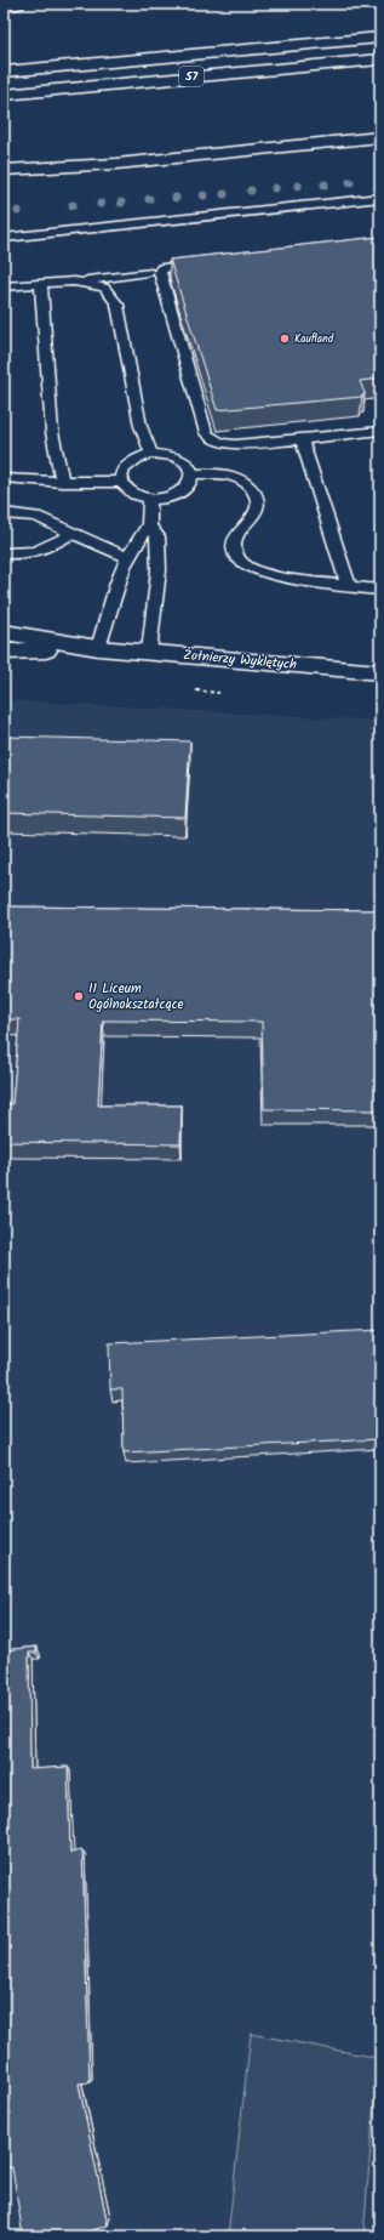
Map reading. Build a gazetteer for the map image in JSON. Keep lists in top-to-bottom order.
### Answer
{
  "streets": {
    "main road": ["S7", "Żołnierzy Wyklętych"]
  },
  "places": ["Kaufland", "II Liceum Ogólnokształcące"]
}
